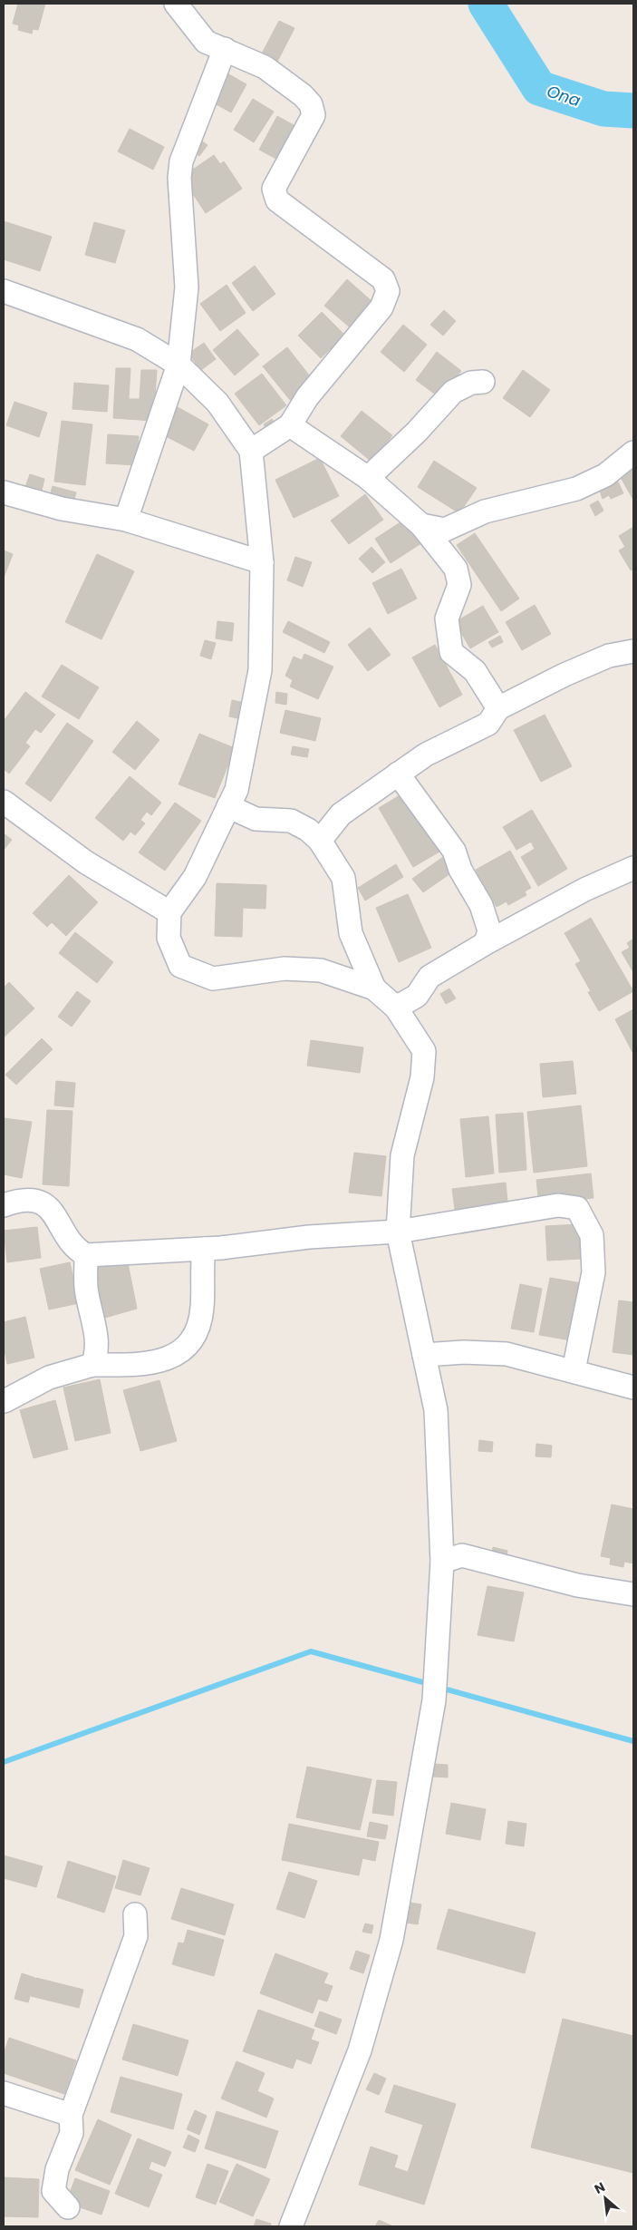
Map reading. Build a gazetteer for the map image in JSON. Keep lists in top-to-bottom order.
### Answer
{
  "water": ["Ona"],
  "north": "top left"
}
